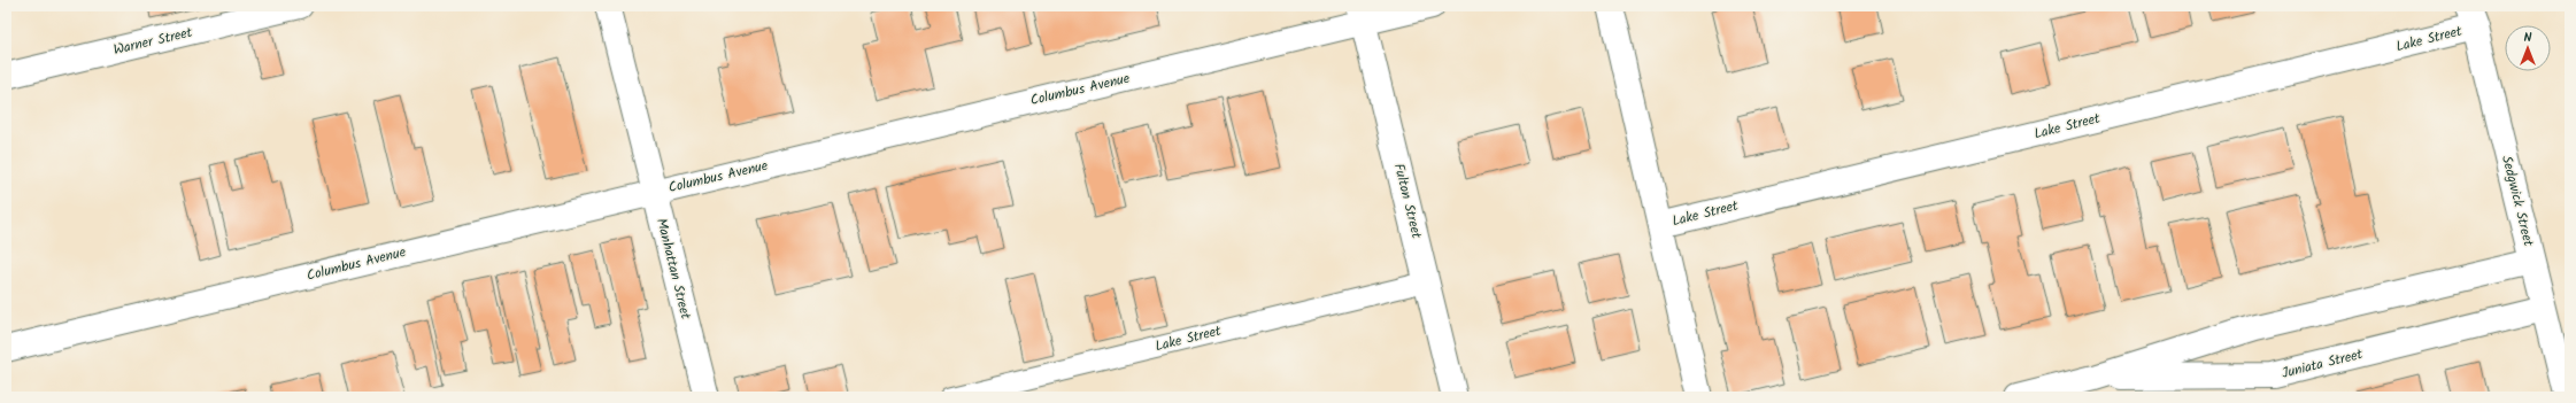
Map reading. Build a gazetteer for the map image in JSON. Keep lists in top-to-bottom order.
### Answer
{
  "streets": {
    "street": [
      "Lake Street",
      "Warner Street",
      "Columbus Avenue",
      "Fulton Street",
      "Sedgwick Street",
      "Manhattan Street",
      "Juniata Street"
    ]
  },
  "crossings": [
    ["Lake Street", "Fulton Street"],
    ["Lake Street", "Sedgwick Street"],
    ["Columbus Avenue", "Fulton Street"],
    ["Columbus Avenue", "Manhattan Street"],
    ["Sedgwick Street", "Juniata Street"]
  ],
  "north": "top"
}
